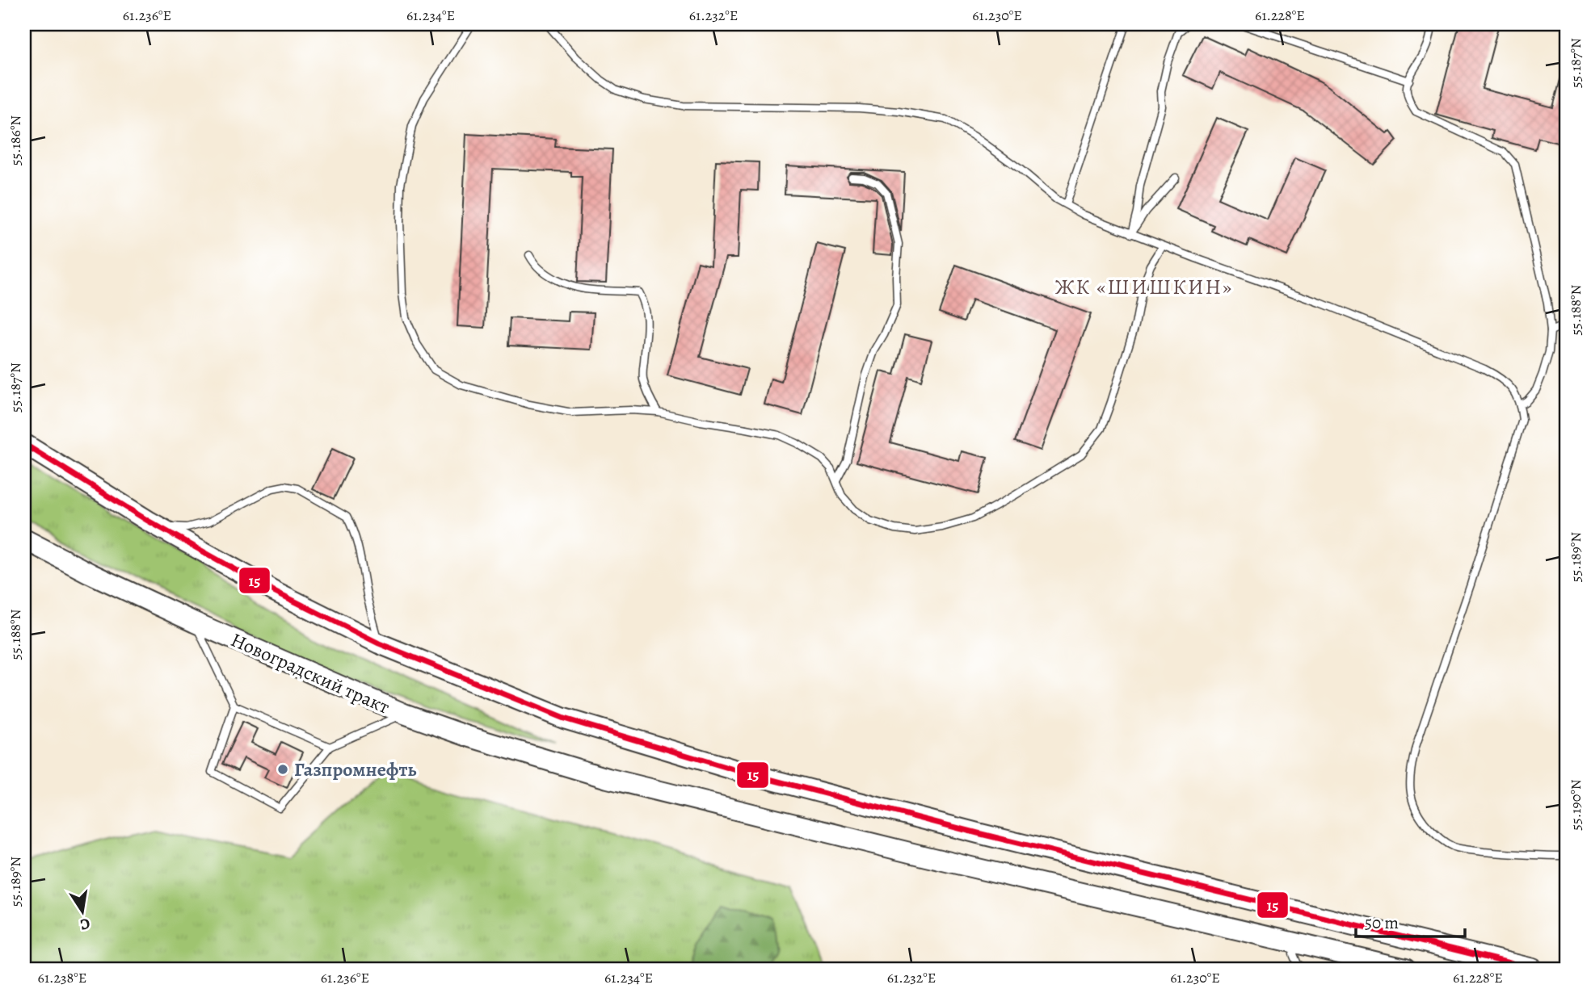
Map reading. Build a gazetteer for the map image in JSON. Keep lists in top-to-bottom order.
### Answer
{
  "streets": {
    "main road": ["Новоградский тракт"]
  },
  "districts": ["ЖК «ШИШКИН»"],
  "places": ["Газпромнефть"],
  "lines": ["transit line 15"],
  "scale_bar": "50 m",
  "north": "bottom",
  "coordinates": [
    "61.236°E",
    "61.234°E",
    "61.232°E",
    "61.230°E",
    "61.228°E",
    "55.187°N",
    "55.186°N",
    "55.188°N",
    "55.189°N",
    "55.190°N",
    "61.238°E"
  ]
}
